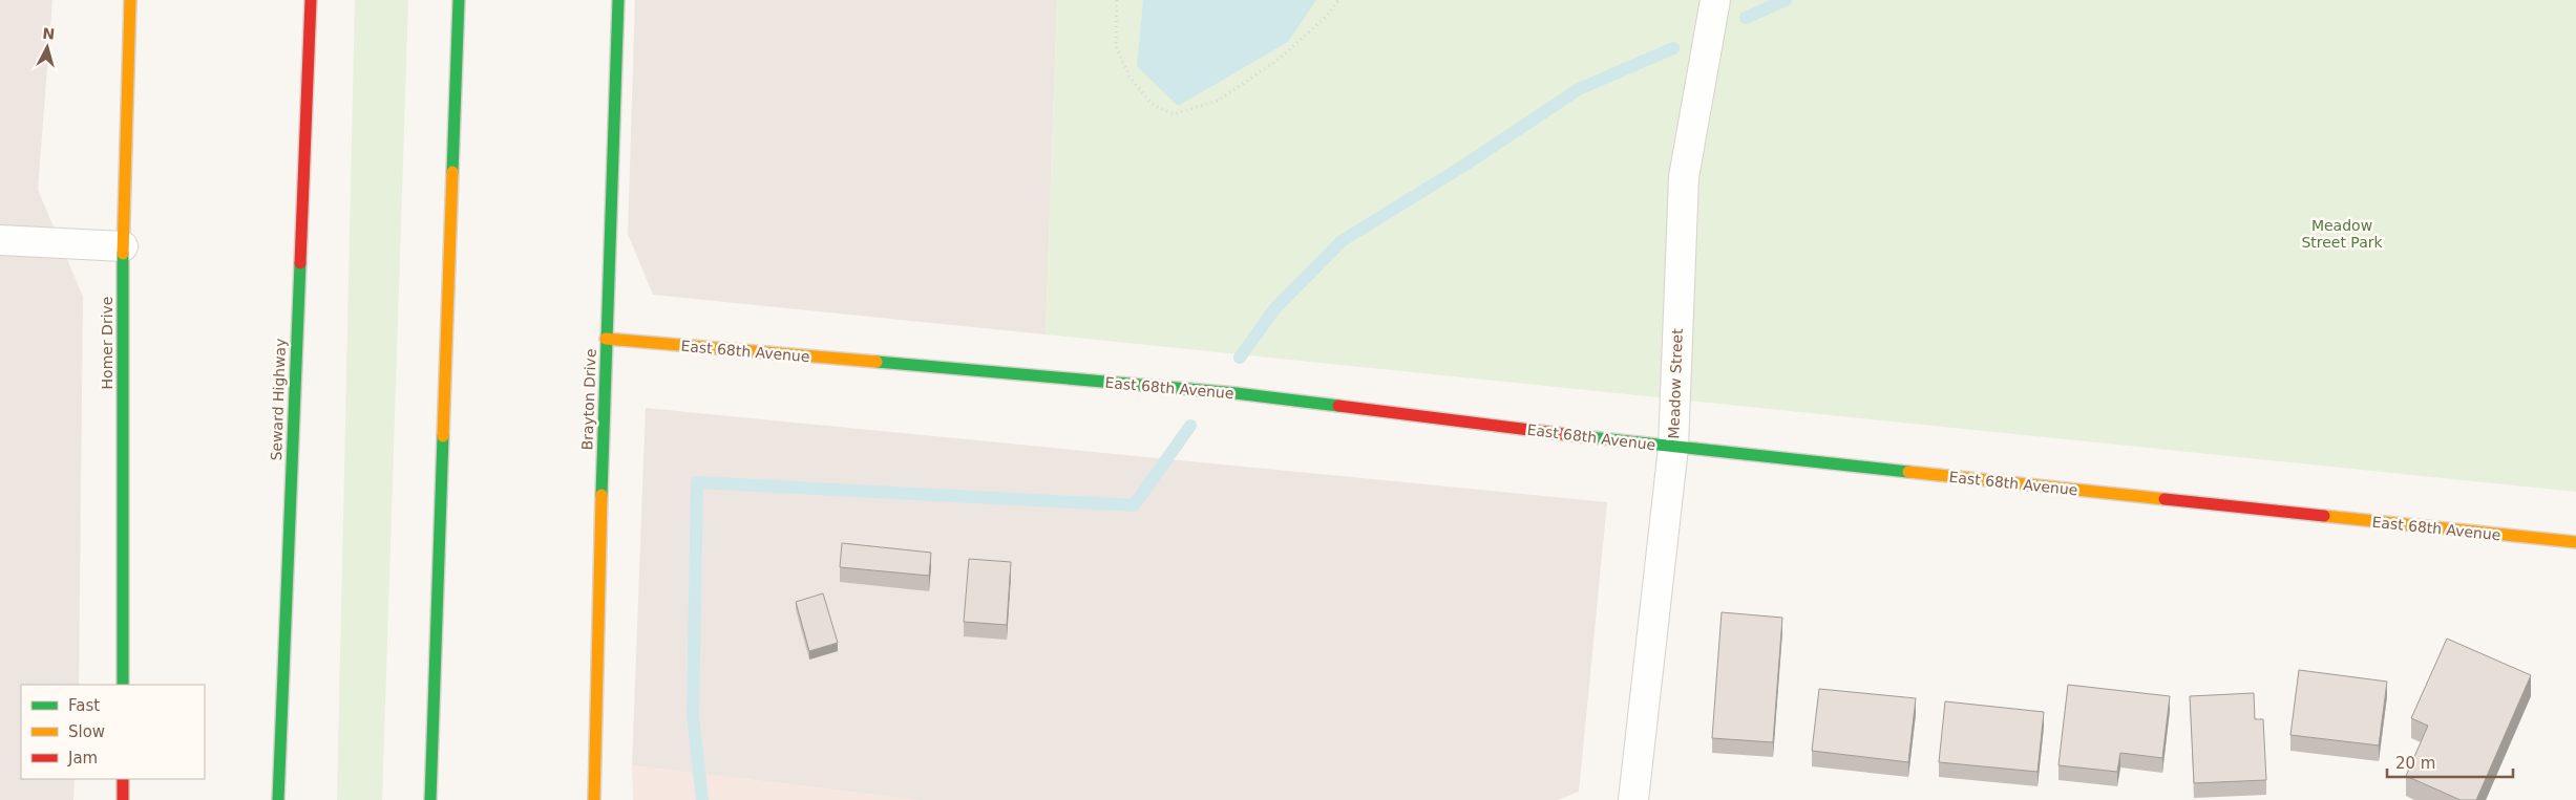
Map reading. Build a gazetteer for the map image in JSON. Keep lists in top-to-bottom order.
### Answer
{
  "streets": {
    "main road": [
      "Homer Drive",
      "East 68th Avenue",
      "Seward Highway",
      "Brayton Drive"
    ],
    "street": ["Meadow Street"]
  },
  "crossings": [
    ["East 68th Avenue", "Meadow Street"],
    ["East 68th Avenue", "Brayton Drive"]
  ],
  "parks": ["Meadow Street Park"],
  "legend": ["Fast", "Slow", "Jam"],
  "scale_bar": "20 m",
  "north": "top"
}
